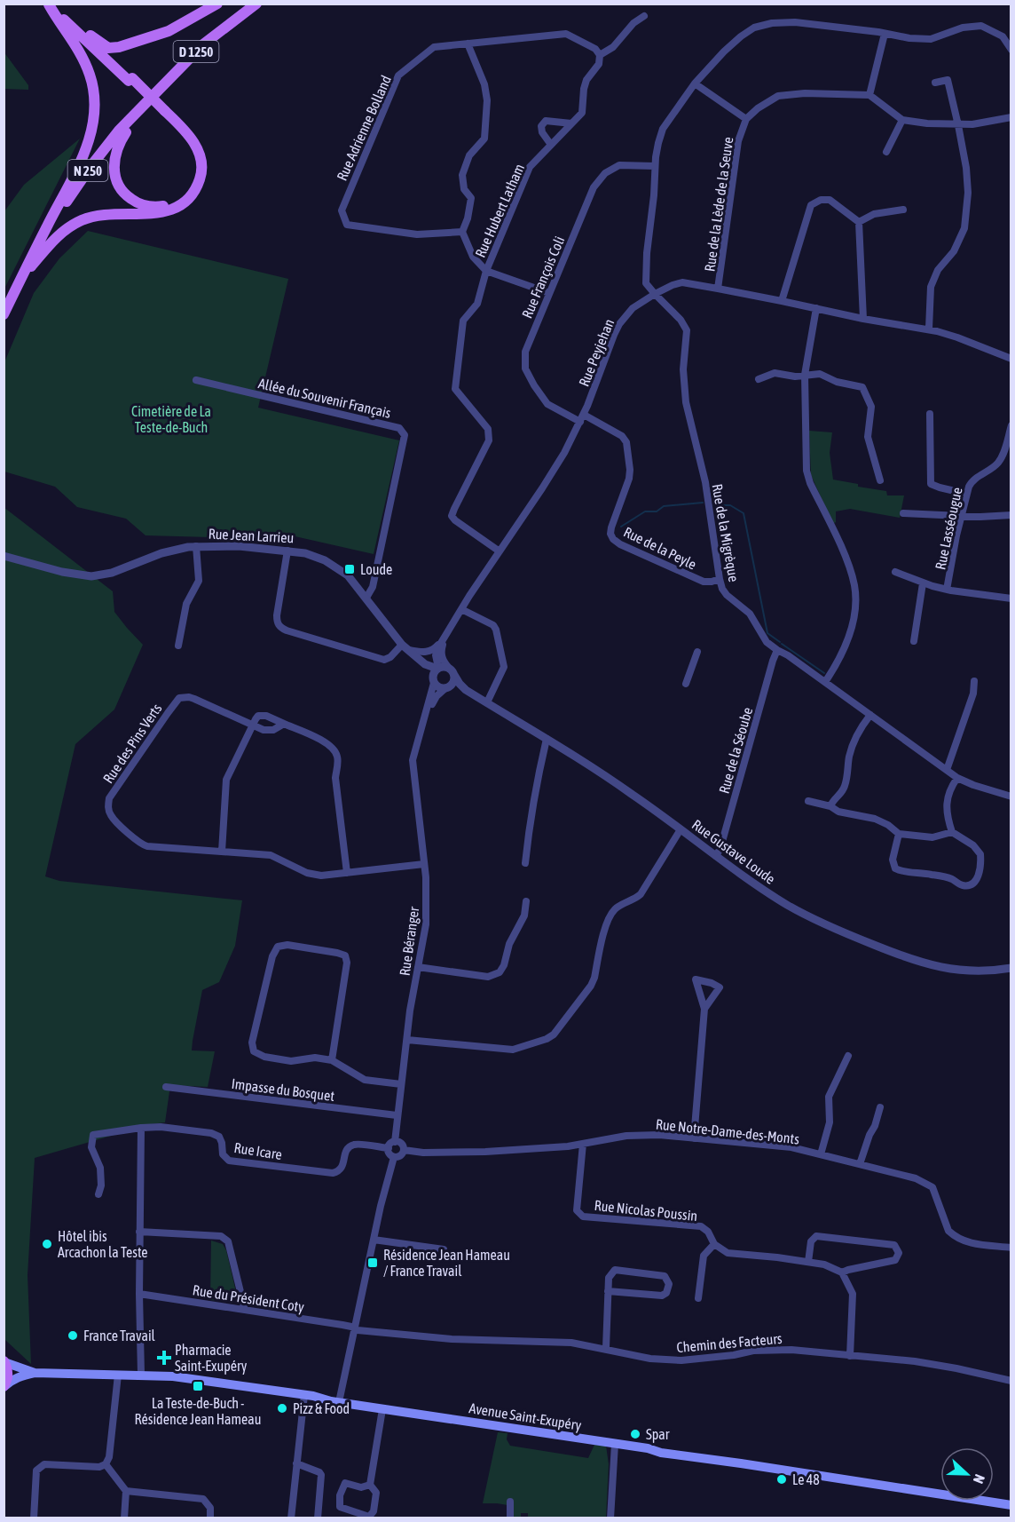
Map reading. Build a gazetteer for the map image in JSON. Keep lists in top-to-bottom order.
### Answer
{
  "streets": {
    "main road": ["D 1250", "N 250", "Avenue Saint-Exupéry"],
    "street": [
      "Rue Adrienne Bolland",
      "Rue de la Lède de la Seuve",
      "Rue Hubert Latham",
      "Rue François Coli",
      "Rue Peyjehan",
      "Allée du Souvenir Français",
      "Rue Lasséougue",
      "Rue de la Migrèque",
      "Rue Jean Larrieu",
      "Rue de la Peyle",
      "Rue des Pins Verts",
      "Rue de la Séoube",
      "Rue Gustave Loude",
      "Rue Béranger",
      "Impasse du Bosquet",
      "Rue Notre-Dame-des-Monts",
      "Rue Icare",
      "Rue Nicolas Poussin",
      "Rue du Président Coty",
      "Chemin des Facteurs"
    ]
  },
  "crossings": [
    ["D 1250", "N 250"],
    ["Rue Adrienne Bolland", "Rue Hubert Latham"],
    ["Rue de la Lède de la Seuve", "Rue Peyjehan"],
    ["Rue Hubert Latham", "Rue Peyjehan"],
    ["Rue François Coli", "Rue Peyjehan"],
    ["Rue François Coli", "Rue de la Peyle"],
    ["Rue Peyjehan", "Rue de la Migrèque"],
    ["Rue Peyjehan", "Rue Jean Larrieu"],
    ["Rue Peyjehan", "Rue de la Peyle"],
    ["Rue Peyjehan", "Rue Gustave Loude"],
    ["Rue Peyjehan", "Rue Béranger"],
    ["Allée du Souvenir Français", "Rue Jean Larrieu"],
    ["Rue de la Migrèque", "Rue de la Peyle"],
    ["Rue de la Migrèque", "Rue de la Séoube"],
    ["Rue Jean Larrieu", "Rue Gustave Loude"],
    ["Rue Jean Larrieu", "Rue Béranger"],
    ["Rue des Pins Verts", "Rue Béranger"],
    ["Rue de la Séoube", "Rue Gustave Loude"],
    ["Rue Gustave Loude", "Rue Béranger"],
    ["Rue Béranger", "Impasse du Bosquet"],
    ["Rue Béranger", "Rue Notre-Dame-des-Monts"],
    ["Rue Béranger", "Rue Icare"],
    ["Rue Notre-Dame-des-Monts", "Rue Icare"],
    ["Rue Notre-Dame-des-Monts", "Rue Nicolas Poussin"],
    ["Rue du Président Coty", "Chemin des Facteurs"]
  ],
  "parks": ["Cimetière de La Teste-de-Buch"],
  "places": {
    "transit": ["Loude", "Résidence Jean Hameau / France Travail", "La Teste-de-Buch - Résidence Jean Hameau"],
    "other": [
      "Hôtel ibis Arcachon la Teste",
      "France Travail",
      "Pizz & Food",
      "Spar",
      "Le 48"
    ],
    "health": ["Pharmacie Saint-Exupéry"]
  },
  "north": "right"
}
